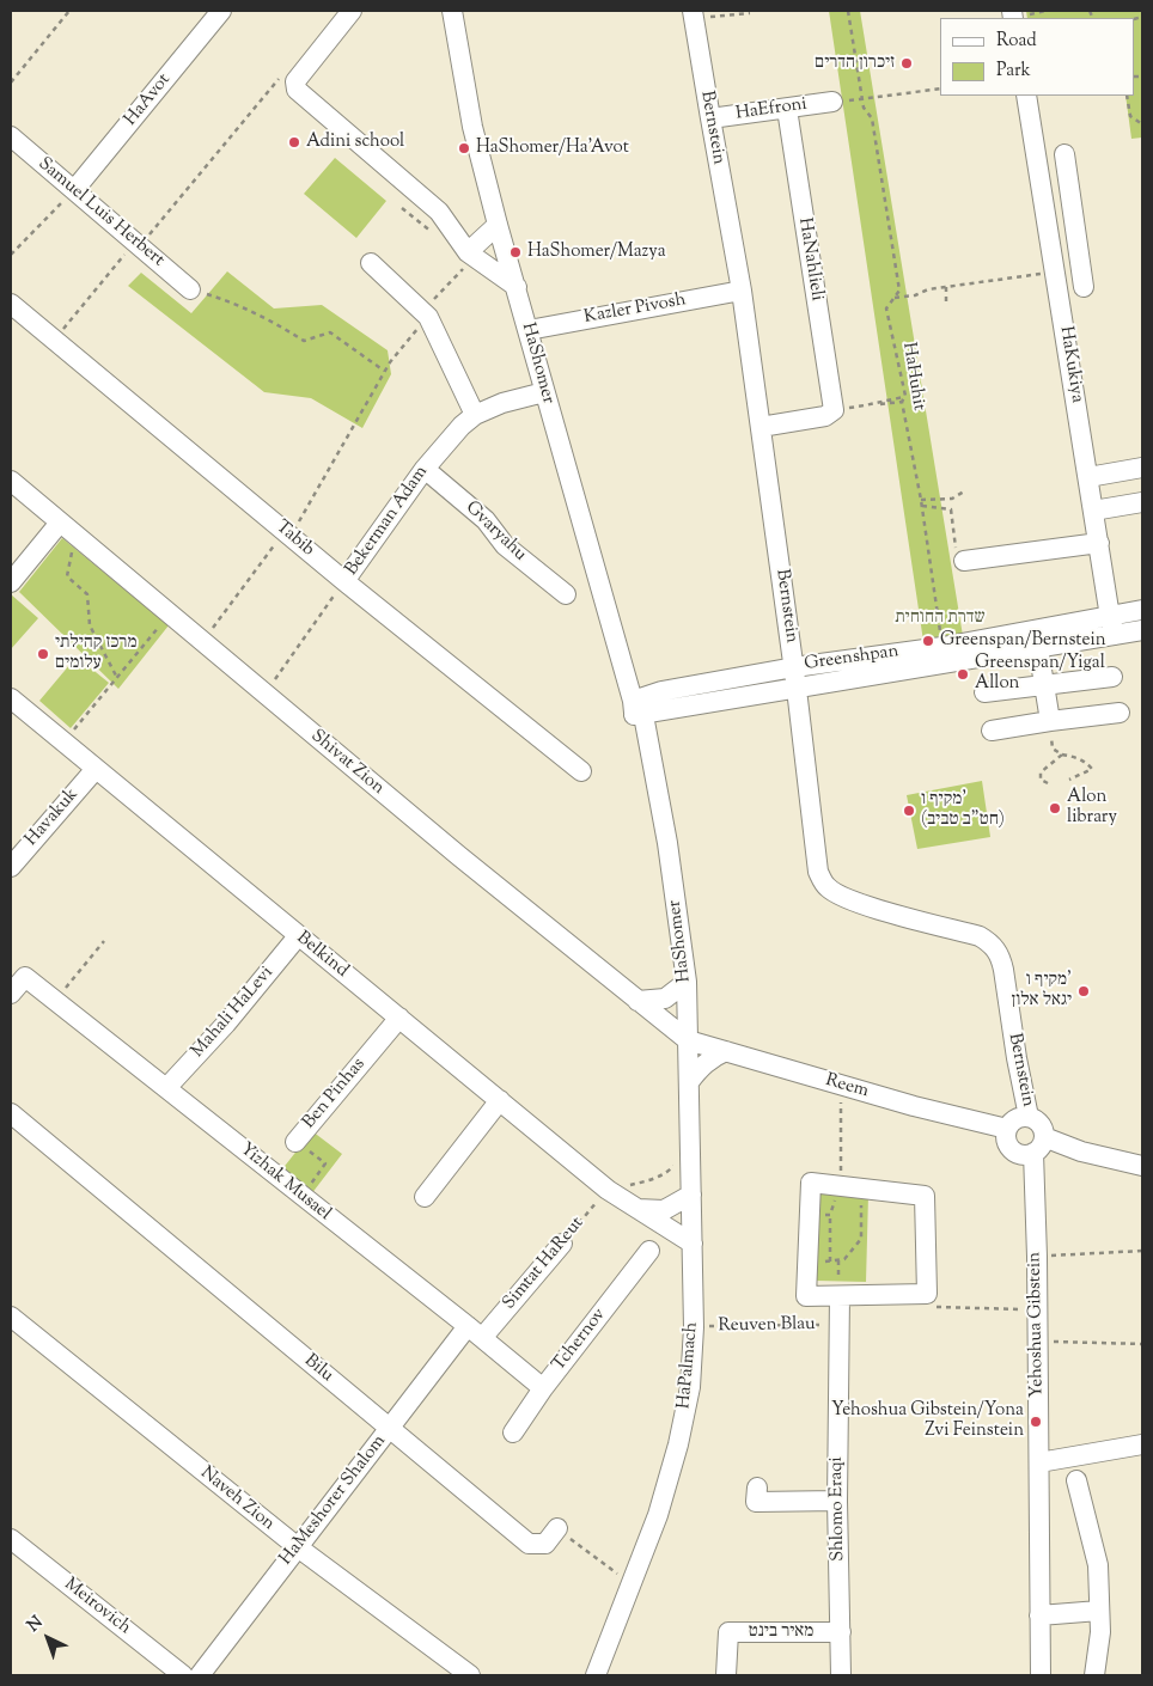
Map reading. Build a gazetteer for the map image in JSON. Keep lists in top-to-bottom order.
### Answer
{
  "streets": {
    "street": [
      "HaAvot",
      "HaEfroni",
      "Bernstein",
      "Samuel Luis Herbert",
      "HaNahlieli",
      "Kazler Pivosh",
      "HaShomer",
      "HaKukiya",
      "Bekerman Adam",
      "Gvaryahu",
      "Tabib",
      "Greenshpan",
      "Shivat Zion",
      "Havakuk",
      "Belkind",
      "Mahali HaLevi",
      "Reem",
      "Ben Pinhas",
      "Yizhak Musael",
      "Simtat HaReut",
      "Yehoshua Gibstein",
      "Tchernov",
      "HaPalmach",
      "Bilu",
      "Naveh Zion",
      "HaMeshorer Shalom",
      "Shlomo Eraqi",
      "Meirovich",
      "מאיר בינט"
    ],
    "path": ["HaHuhit", "Reuven Blau"]
  },
  "crossings": [
    ["HaAvot", "Samuel Luis Herbert"],
    ["HaEfroni", "Bernstein"],
    ["HaEfroni", "HaNahlieli"],
    ["Bernstein", "Kazler Pivosh"],
    ["Bernstein", "Greenshpan"],
    ["Bernstein", "Reem"],
    ["Bernstein", "Yehoshua Gibstein"],
    ["Kazler Pivosh", "HaShomer"],
    ["HaShomer", "Bekerman Adam"],
    ["HaShomer", "Greenshpan"],
    ["HaShomer", "Shivat Zion"],
    ["HaShomer", "Reem"],
    ["HaShomer", "HaPalmach"],
    ["HaKukiya", "Greenshpan"],
    ["HaHuhit", "Greenshpan"],
    ["Bekerman Adam", "Gvaryahu"],
    ["Bekerman Adam", "Tabib"],
    ["Bekerman Adam", "Shivat Zion"],
    ["Shivat Zion", "Reem"],
    ["Shivat Zion", "HaPalmach"],
    ["Havakuk", "Belkind"],
    ["Belkind", "Mahali HaLevi"],
    ["Belkind", "Ben Pinhas"],
    ["Belkind", "Simtat HaReut"],
    ["Belkind", "HaPalmach"],
    ["Mahali HaLevi", "Yizhak Musael"],
    ["Reem", "Yehoshua Gibstein"],
    ["Reem", "HaPalmach"],
    ["Yizhak Musael", "Simtat HaReut"],
    ["Yizhak Musael", "Tchernov"],
    ["Yizhak Musael", "HaMeshorer Shalom"],
    ["Simtat HaReut", "HaMeshorer Shalom"],
    ["Reuven Blau", "HaPalmach"],
    ["Reuven Blau", "Shlomo Eraqi"],
    ["Bilu", "HaMeshorer Shalom"],
    ["Naveh Zion", "HaMeshorer Shalom"],
    ["Shlomo Eraqi", "מאיר בינט"]
  ],
  "parks": ["שדרת החוחית"],
  "places": [
    "זיכרון הדרים",
    "Adini school",
    "HaShomer/Ha'Avot",
    "HaShomer/Mazya",
    "Greenspan/Bernstein",
    "מרכז קהילתי עלומים",
    "Greenspan/Yigal Allon",
    "Alon library",
    "מקיף ו' (חט\"ב טביב)",
    "מקיף ו' יגאל אלון",
    "Yehoshua Gibstein/Yona Zvi Feinstein"
  ],
  "legend": ["Road", "Park"],
  "north": "top left"
}
